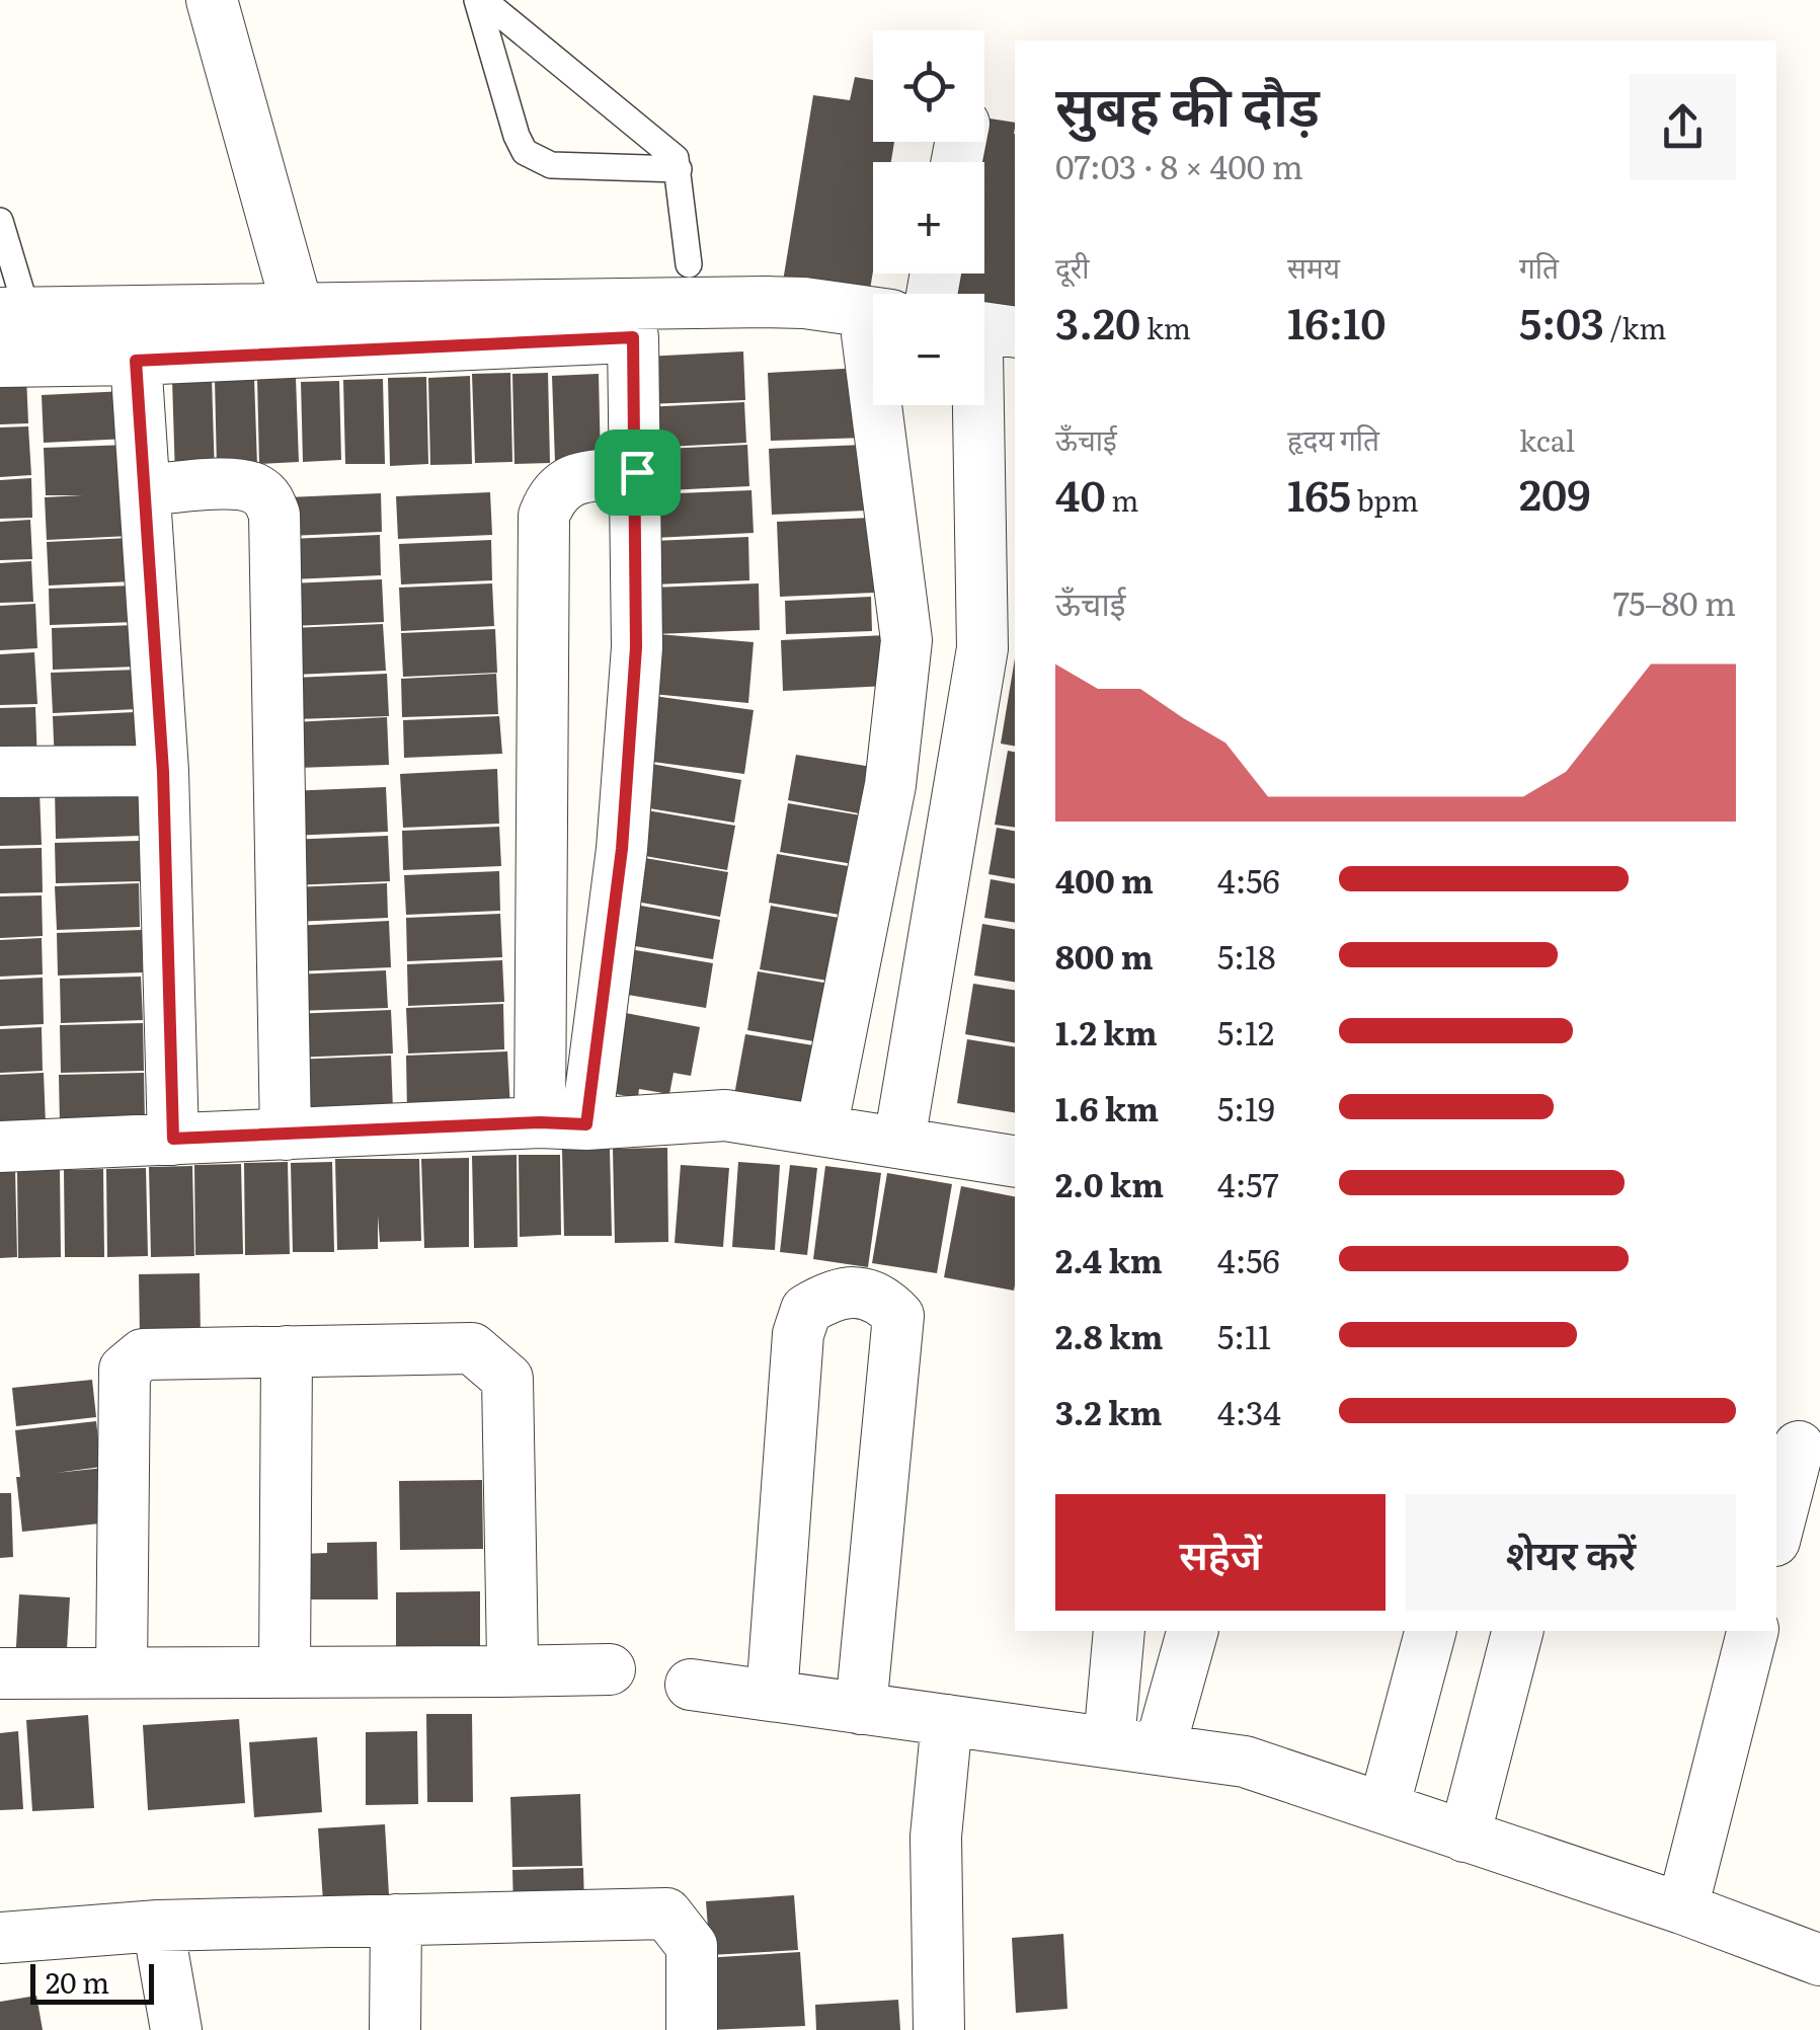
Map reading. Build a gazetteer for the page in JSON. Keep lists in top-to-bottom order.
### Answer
{
  "scale_bar": "20 m",
  "page": {
    "map_buttons": ["+", "−"],
    "heading": ["सुबह की दौड़", "07:03 · 8 × 400 m"],
    "stats": [
      ["दूरी", "3.20 km"],
      ["समय", "16:10"],
      ["गति", "5:03 /km"],
      ["ऊँचाई", "40 m"],
      ["हृदय गति", "165 bpm"],
      ["kcal", "209"]
    ],
    "chart": ["ऊँचाई", "75–80 m"],
    "list": [
      {
        "name": "400 m",
        "note": "4:56"
      },
      {
        "name": "800 m",
        "note": "5:18"
      },
      {
        "name": "1.2 km",
        "note": "5:12"
      },
      {
        "name": "1.6 km",
        "note": "5:19"
      },
      {
        "name": "2.0 km",
        "note": "4:57"
      },
      {
        "name": "2.4 km",
        "note": "4:56"
      },
      {
        "name": "2.8 km",
        "note": "5:11"
      },
      {
        "name": "3.2 km",
        "note": "4:34"
      }
    ],
    "buttons": ["सहेजें", "शेयर करें"],
    "scale": "20 m"
  }
}
